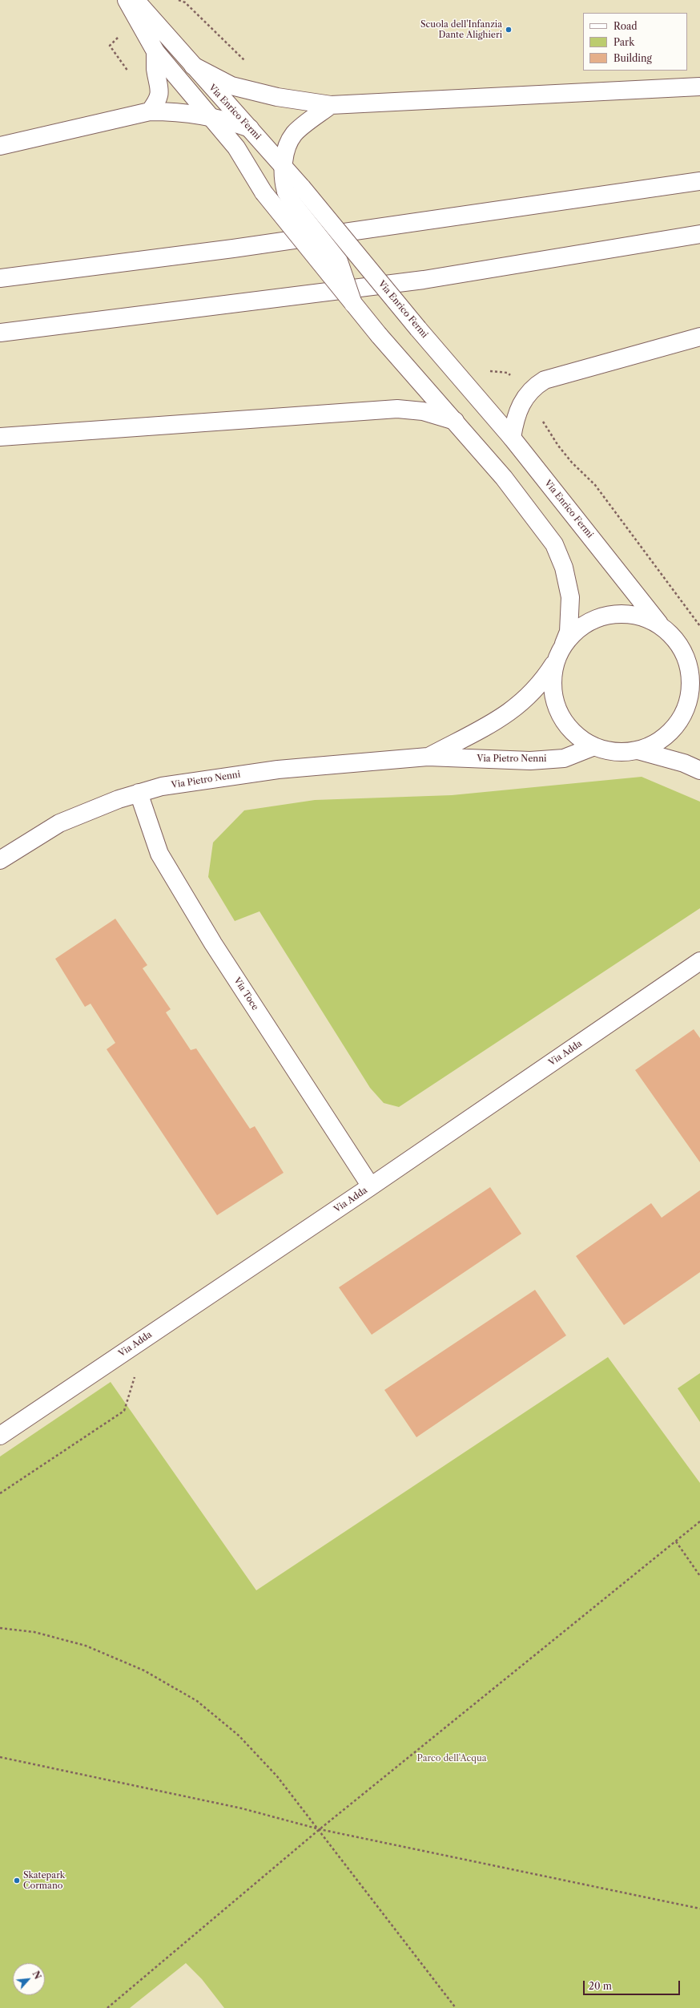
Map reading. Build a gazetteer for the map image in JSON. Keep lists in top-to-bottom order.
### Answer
{
  "streets": {
    "main road": [
      "Via Enrico Fermi",
      "Via Pietro Nenni",
      "Via Toce",
      "Via Adda"
    ]
  },
  "crossings": [
    ["Via Pietro Nenni", "Via Toce"],
    ["Via Toce", "Via Adda"]
  ],
  "parks": ["Parco dell'Acqua"],
  "places": ["Scuola dell'Infanzia Dante Alighieri", "Skatepark Cormano"],
  "legend": ["Road", "Park", "Building"],
  "scale_bar": "20 m",
  "north": "top right"
}
